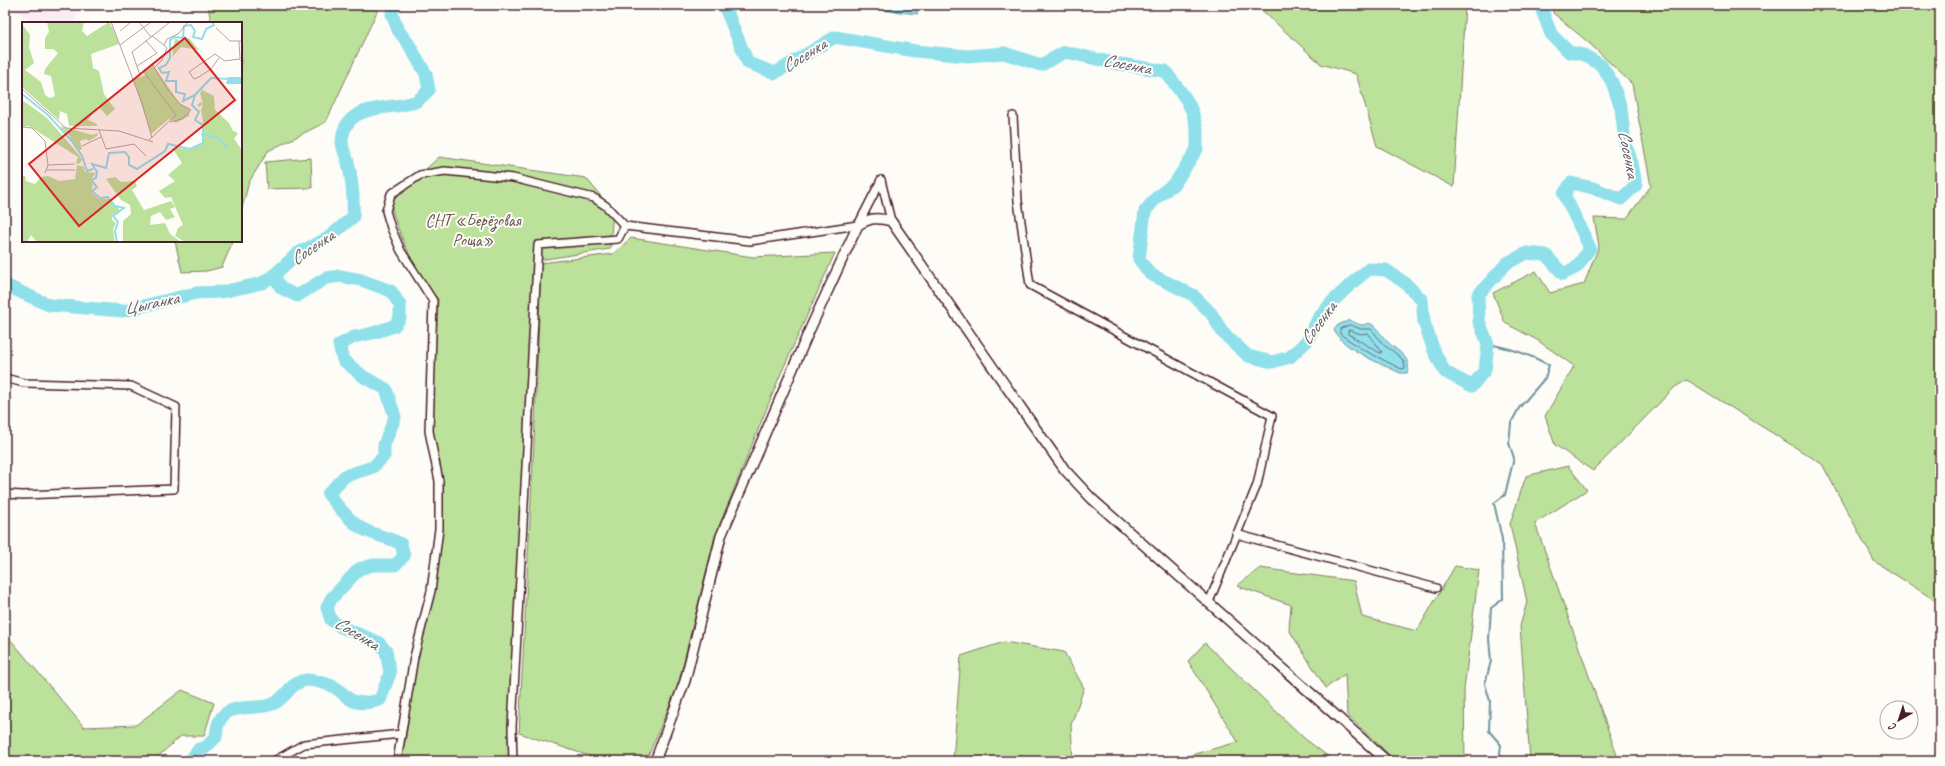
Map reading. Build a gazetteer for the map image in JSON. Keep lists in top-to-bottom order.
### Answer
{
  "water": ["Сосенка", "Цыганка"],
  "parks": ["СНТ «Берёзовая Роща»"],
  "north": "bottom left"
}
